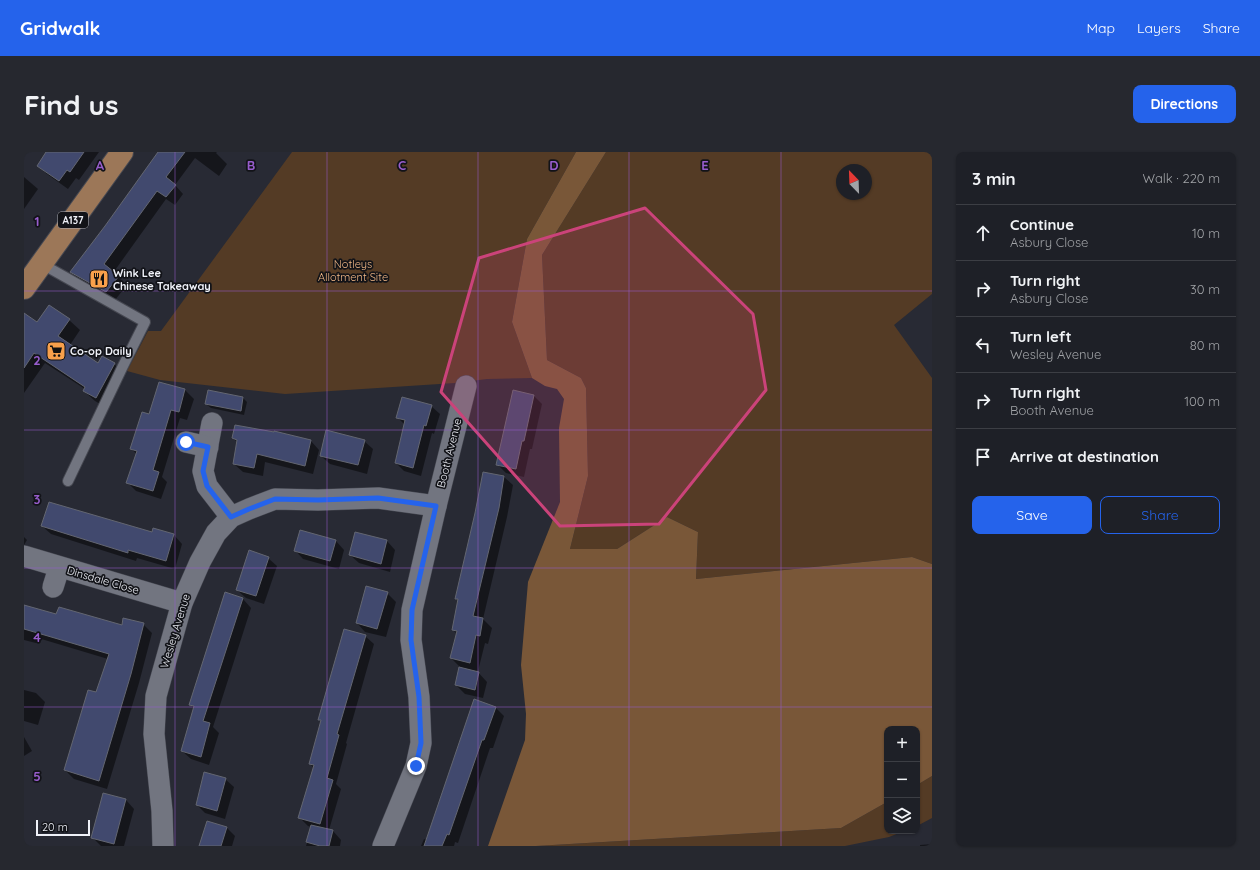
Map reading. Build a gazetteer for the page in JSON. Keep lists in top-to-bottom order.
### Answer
{
  "streets": {
    "main road": ["A137"],
    "street": ["Booth Avenue", "Dinsdale Close", "Wesley Avenue"]
  },
  "crossings": [
    ["Booth Avenue", "Wesley Avenue"],
    ["Dinsdale Close", "Wesley Avenue"]
  ],
  "parks": ["Notleys Allotment Site"],
  "places": {
    "restaurant": ["Wink Lee Chinese Takeaway"],
    "supermarket": ["Co-op Daily"]
  },
  "scale_bar": "20 m",
  "north": "top left",
  "page": {
    "header": "Gridwalk",
    "nav": ["Map", "Layers", "Share"],
    "buttons": [
      "Directions",
      ["Save", "Share"]
    ],
    "title": "Find us",
    "heading": ["3 min", "Walk · 220 m"],
    "list": [
      ["Continue", "Asbury Close", "10 m"],
      ["Turn right", "Asbury Close", "30 m"],
      ["Turn left", "Wesley Avenue", "80 m"],
      ["Turn right", "Booth Avenue", "100 m"],
      "Arrive at destination"
    ],
    "map_buttons": ["+", "−"],
    "scale": "20 m"
  },
  "grid": {
    "columns": [
      "A",
      "B",
      "C",
      "D",
      "E"
    ],
    "rows": [
      "1",
      "2",
      "3",
      "4",
      "5"
    ]
  }
}
